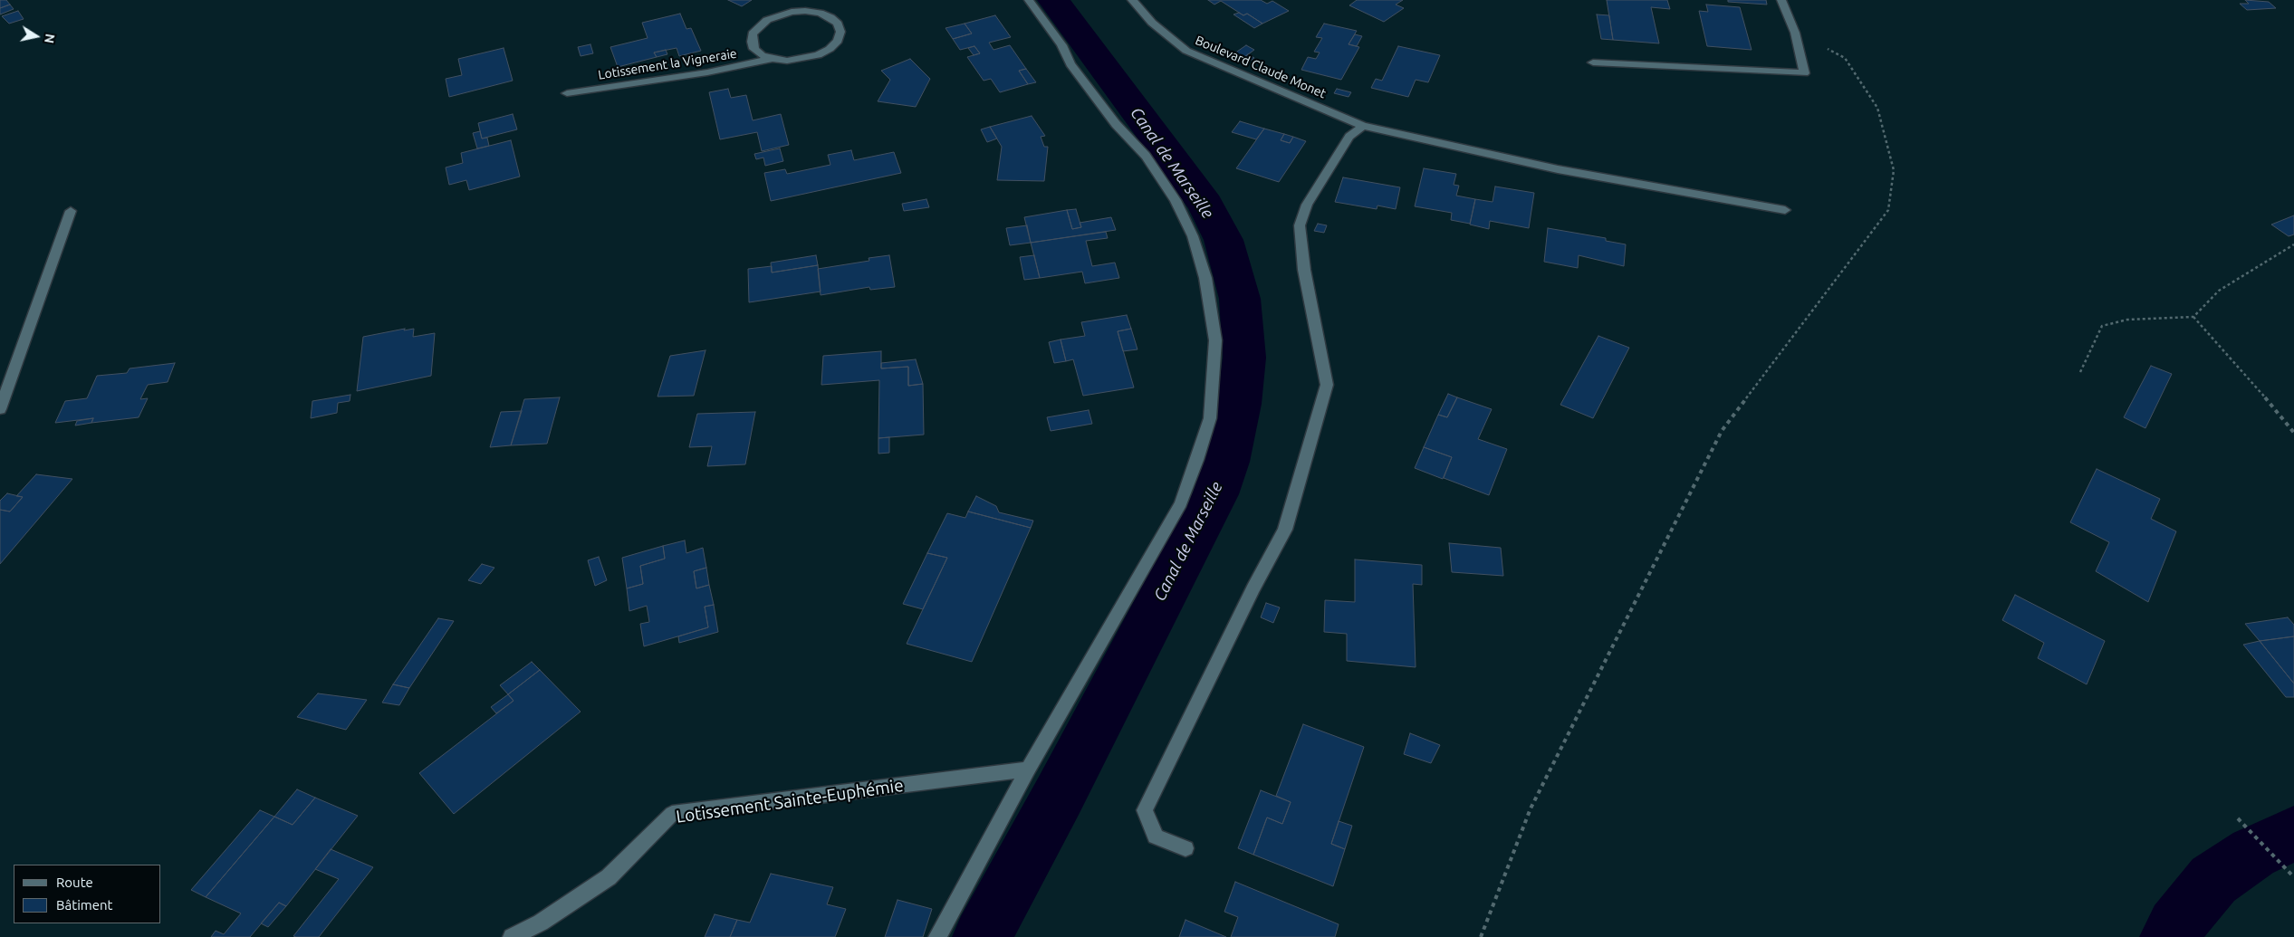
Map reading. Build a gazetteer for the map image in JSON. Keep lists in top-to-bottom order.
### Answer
{
  "streets": {
    "street": ["Lotissement la Vigneraie", "Boulevard Claude Monet", "Lotissement Sainte-Euphémie"]
  },
  "water": ["Canal de Marseille"],
  "legend": ["Route", "Bâtiment"],
  "north": "right"
}
